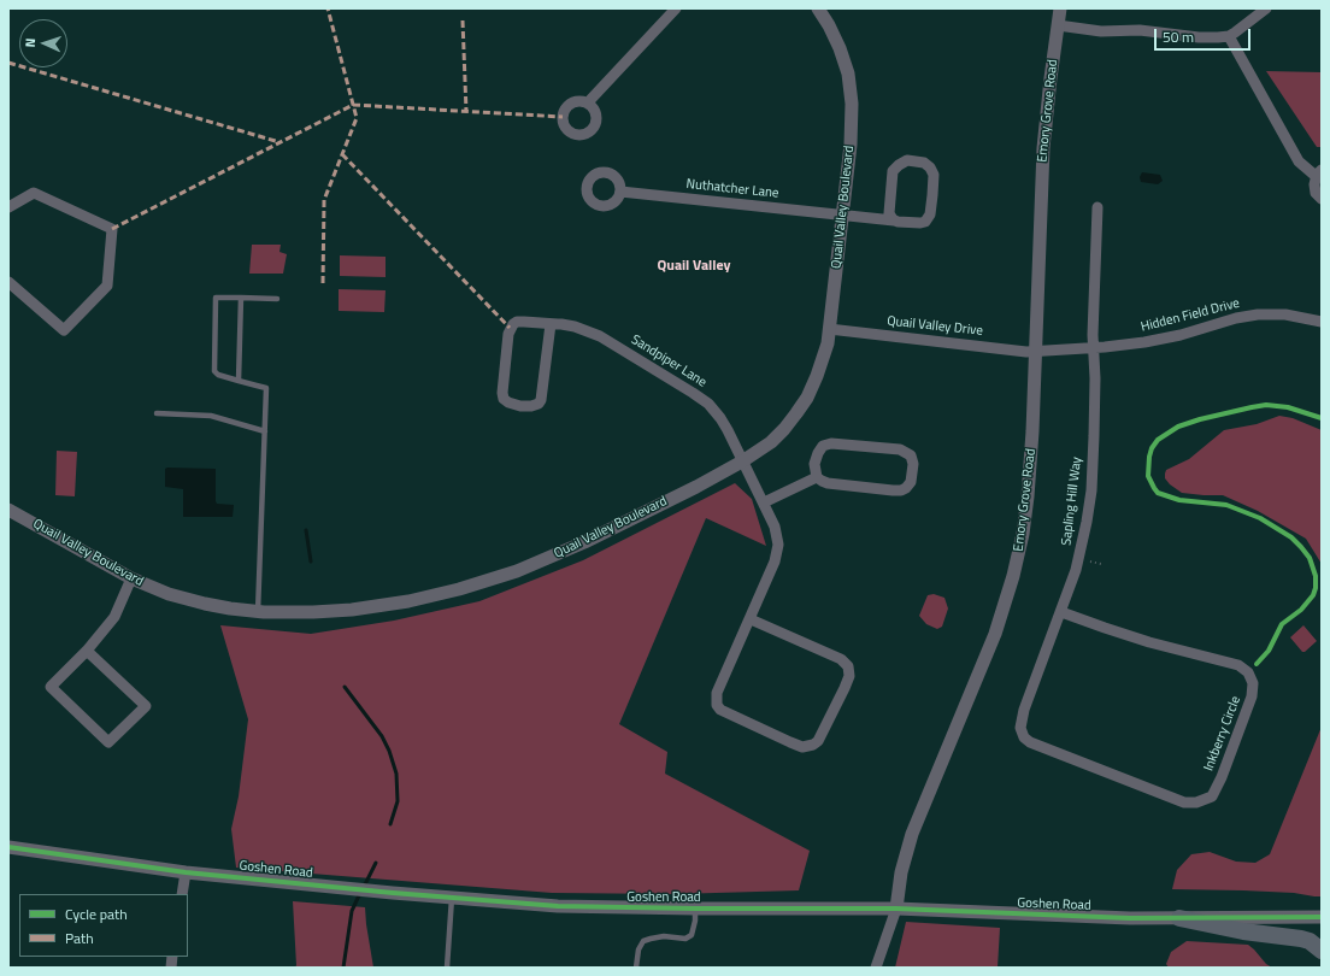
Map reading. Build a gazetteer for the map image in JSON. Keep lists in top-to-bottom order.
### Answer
{
  "streets": {
    "street": [
      "Emory Grove Road",
      "Nuthatcher Lane",
      "Quail Valley Boulevard",
      "Hidden Field Drive",
      "Quail Valley Drive",
      "Sandpiper Lane",
      "Sapling Hill Way",
      "Inkberry Circle",
      "Goshen Road"
    ]
  },
  "crossings": [
    ["Emory Grove Road", "Hidden Field Drive"],
    ["Emory Grove Road", "Quail Valley Drive"],
    ["Emory Grove Road", "Goshen Road"],
    ["Nuthatcher Lane", "Quail Valley Boulevard"],
    ["Quail Valley Boulevard", "Quail Valley Drive"],
    ["Quail Valley Boulevard", "Sandpiper Lane"],
    ["Hidden Field Drive", "Quail Valley Drive"],
    ["Hidden Field Drive", "Sapling Hill Way"],
    ["Sapling Hill Way", "Inkberry Circle"]
  ],
  "districts": ["Quail Valley"],
  "legend": ["Cycle path", "Path"],
  "scale_bar": "50 m",
  "north": "left"
}
